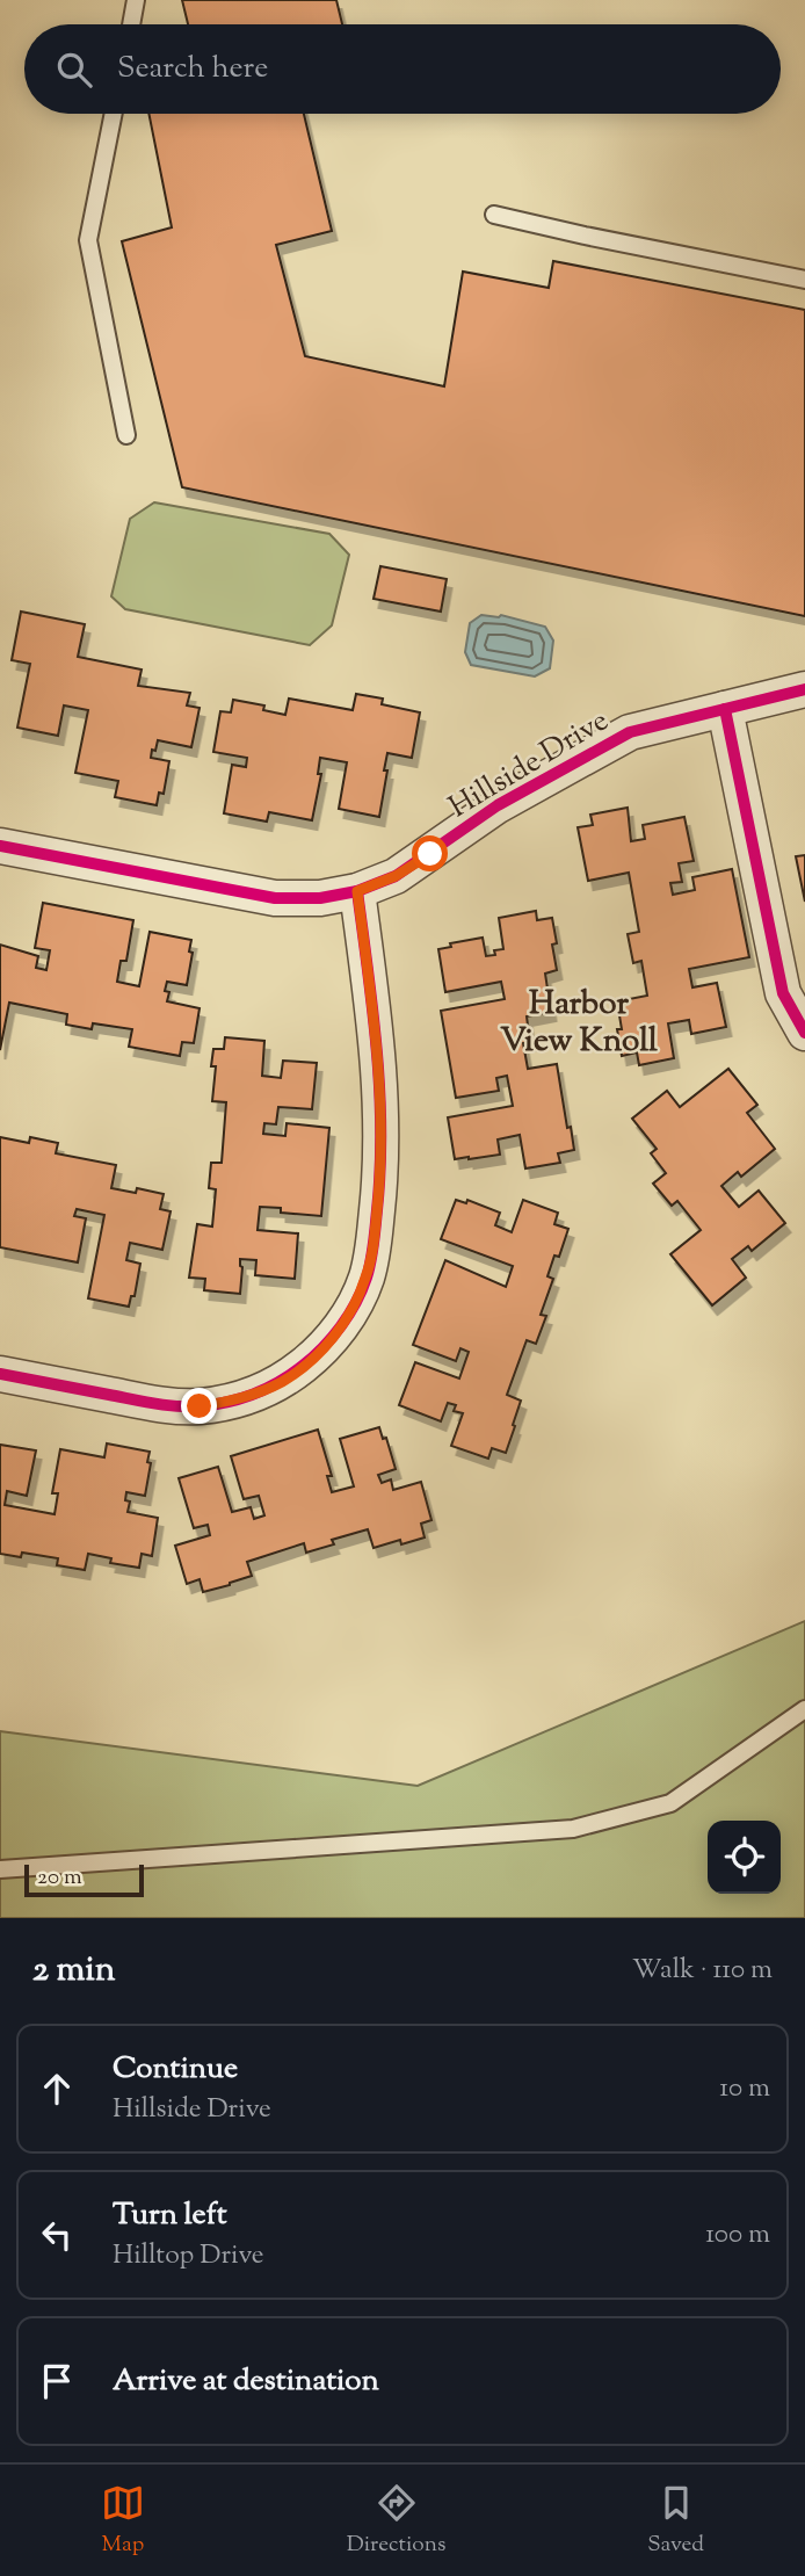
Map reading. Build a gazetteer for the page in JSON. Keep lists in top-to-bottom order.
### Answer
{
  "streets": {
    "street": ["Hillside Drive"]
  },
  "districts": ["Harbor View Knoll"],
  "scale_bar": "20 m",
  "page": {
    "search": "Search here",
    "scale": "20 m",
    "heading": ["2 min", "Walk · 110 m"],
    "list": [
      ["Continue", "Hillside Drive", "10 m"],
      ["Turn left", "Hilltop Drive", "100 m"],
      "Arrive at destination"
    ],
    "nav": ["Map", "Directions", "Saved"]
  }
}
